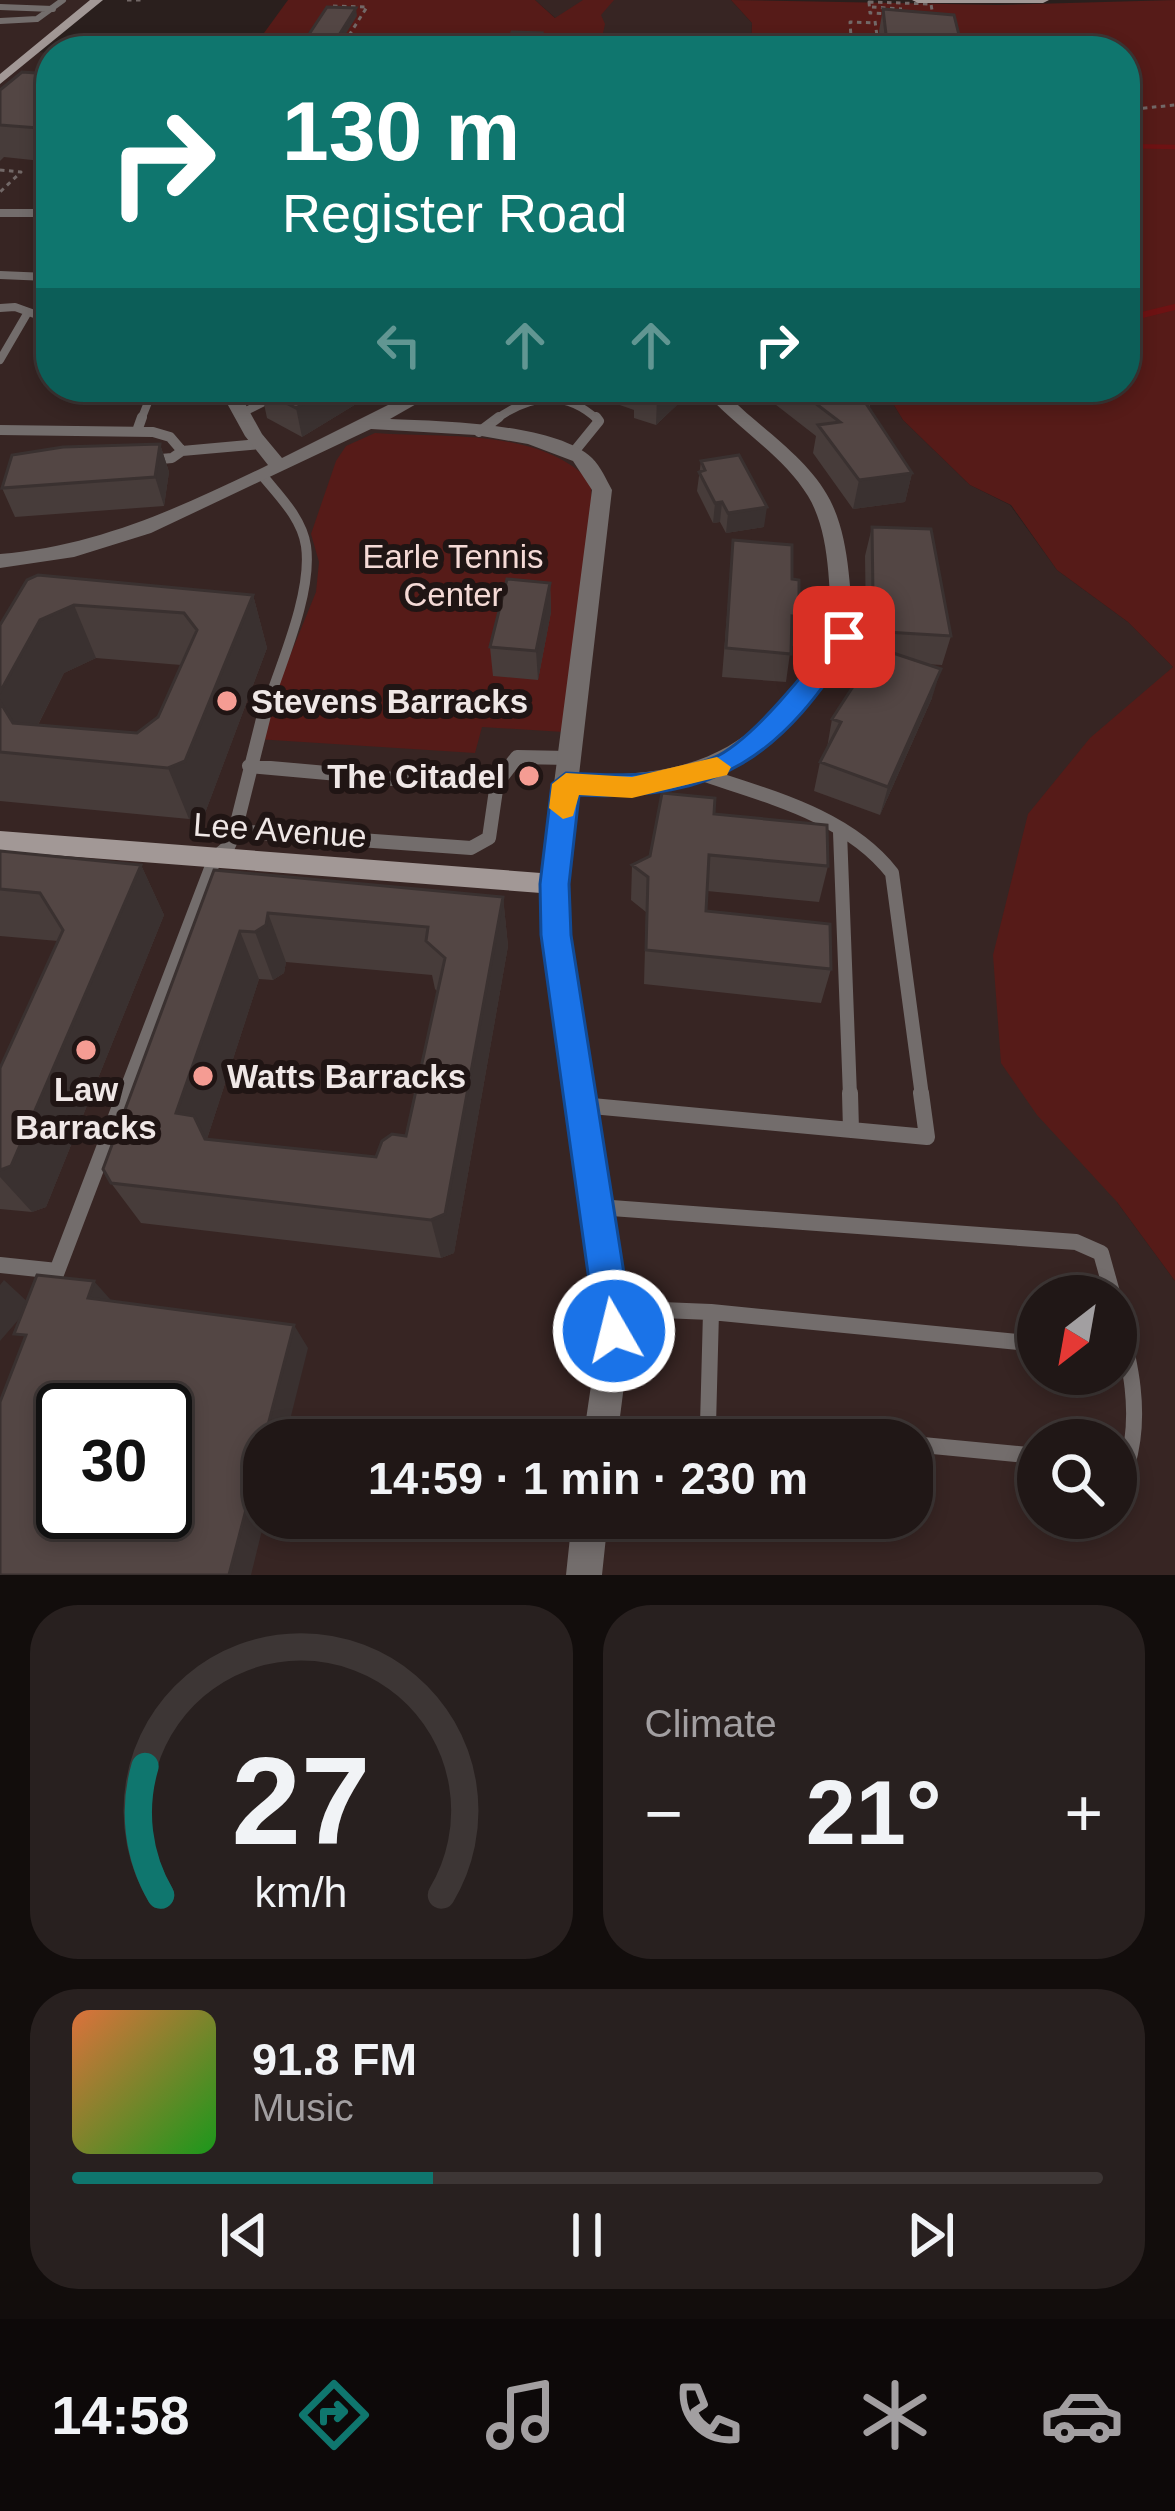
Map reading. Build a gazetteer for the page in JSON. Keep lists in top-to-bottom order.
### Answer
{
  "streets": {
    "street": ["Lee Avenue"]
  },
  "parks": ["Earle Tennis Center"],
  "places": [
    "Stevens Barracks",
    "The Citadel",
    "Law Barracks",
    "Watts Barracks"
  ],
  "north": "bottom left",
  "page": {
    "turn": ["130 m", "Register Road"],
    "limit": "30",
    "trip": "14:59 · 1 min · 230 m",
    "tile": "Climate",
    "heat": ["−", "21°", "+"],
    "song": ["91.8 FM", "Music"],
    "tabs": "14:58",
    "gauge": ["27", "km/h"]
  }
}
